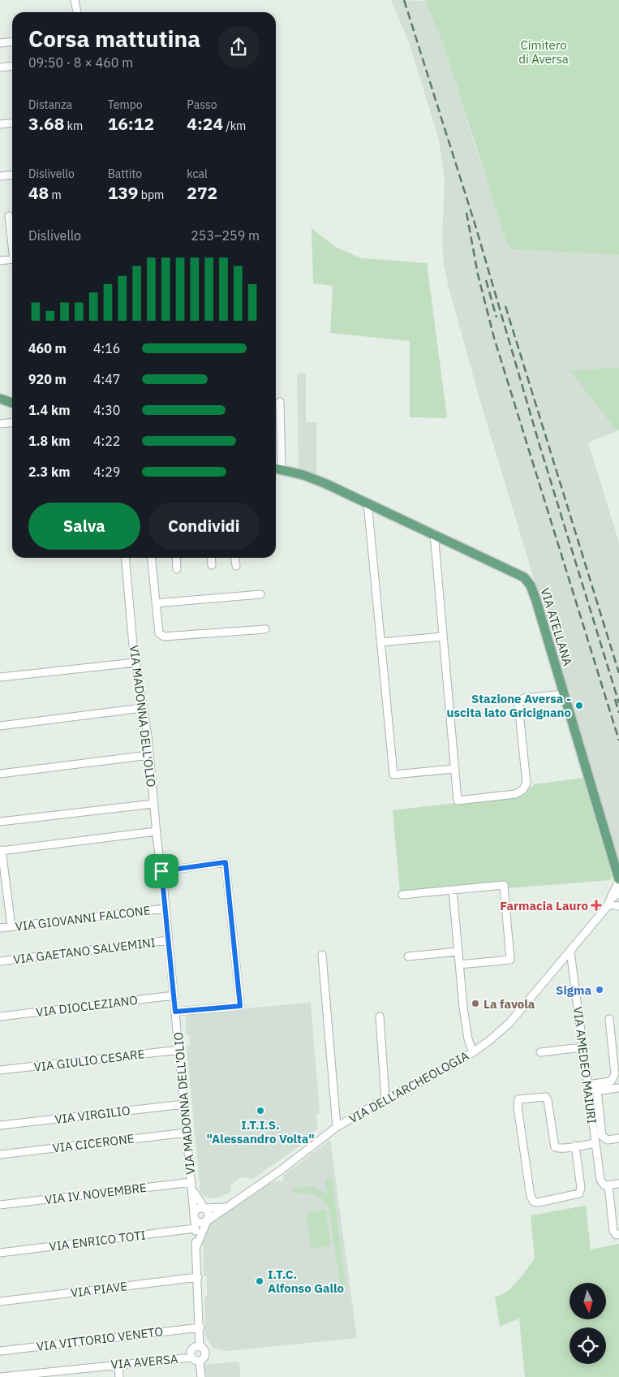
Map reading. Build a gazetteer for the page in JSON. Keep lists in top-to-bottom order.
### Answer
{
  "streets": {
    "main road": ["VIA ATELLANA"],
    "street": [
      "VIA MADONNA DELL'OLIO",
      "VIA GIOVANNI FALCONE",
      "VIA GAETANO SALVEMINI",
      "VIA DIOCLEZIANO",
      "VIA GIULIO CESARE",
      "VIA AMEDEO MAIURI",
      "VIA DELL'ARCHEOLOGIA",
      "VIA VIRGILIO",
      "VIA CICERONE",
      "VIA IV NOVEMBRE",
      "VIA ENRICO TOTI",
      "VIA PIAVE",
      "VIA VITTORIO VENETO",
      "VIA AVERSA"
    ]
  },
  "crossings": [
    ["VIA MADONNA DELL'OLIO", "VIA GIOVANNI FALCONE"],
    ["VIA MADONNA DELL'OLIO", "VIA GAETANO SALVEMINI"],
    ["VIA MADONNA DELL'OLIO", "VIA DIOCLEZIANO"],
    ["VIA MADONNA DELL'OLIO", "VIA GIULIO CESARE"],
    ["VIA MADONNA DELL'OLIO", "VIA DELL'ARCHEOLOGIA"],
    ["VIA MADONNA DELL'OLIO", "VIA VIRGILIO"],
    ["VIA MADONNA DELL'OLIO", "VIA CICERONE"],
    ["VIA MADONNA DELL'OLIO", "VIA IV NOVEMBRE"],
    ["VIA MADONNA DELL'OLIO", "VIA ENRICO TOTI"],
    ["VIA AMEDEO MAIURI", "VIA DELL'ARCHEOLOGIA"],
    ["VIA DELL'ARCHEOLOGIA", "VIA ENRICO TOTI"],
    ["VIA DELL'ARCHEOLOGIA", "VIA PIAVE"],
    ["VIA DELL'ARCHEOLOGIA", "VIA VITTORIO VENETO"],
    ["VIA DELL'ARCHEOLOGIA", "VIA AVERSA"]
  ],
  "parks": ["Cimitero di Aversa"],
  "places": {
    "other": [
      "Stazione Aversa - uscita lato Gricignano",
      "Sigma",
      "La favola",
      "I.T.I.S. \"Alessandro Volta\"",
      "I.T.C. Alfonso Gallo"
    ],
    "health": ["Farmacia Lauro"]
  },
  "north": "bottom",
  "page": {
    "heading": ["Corsa mattutina", "09:50 · 8 × 460 m"],
    "stats": [
      ["Distanza", "3.68 km"],
      ["Tempo", "16:12"],
      ["Passo", "4:24 /km"],
      ["Dislivello", "48 m"],
      ["Battito", "139 bpm"],
      ["kcal", "272"]
    ],
    "chart": ["Dislivello", "253–259 m"],
    "list": [
      {
        "name": "460 m",
        "note": "4:16"
      },
      {
        "name": "920 m",
        "note": "4:47"
      },
      {
        "name": "1.4 km",
        "note": "4:30"
      },
      {
        "name": "1.8 km",
        "note": "4:22"
      },
      {
        "name": "2.3 km",
        "note": "4:29"
      }
    ],
    "buttons": ["Salva", "Condividi"]
  }
}
